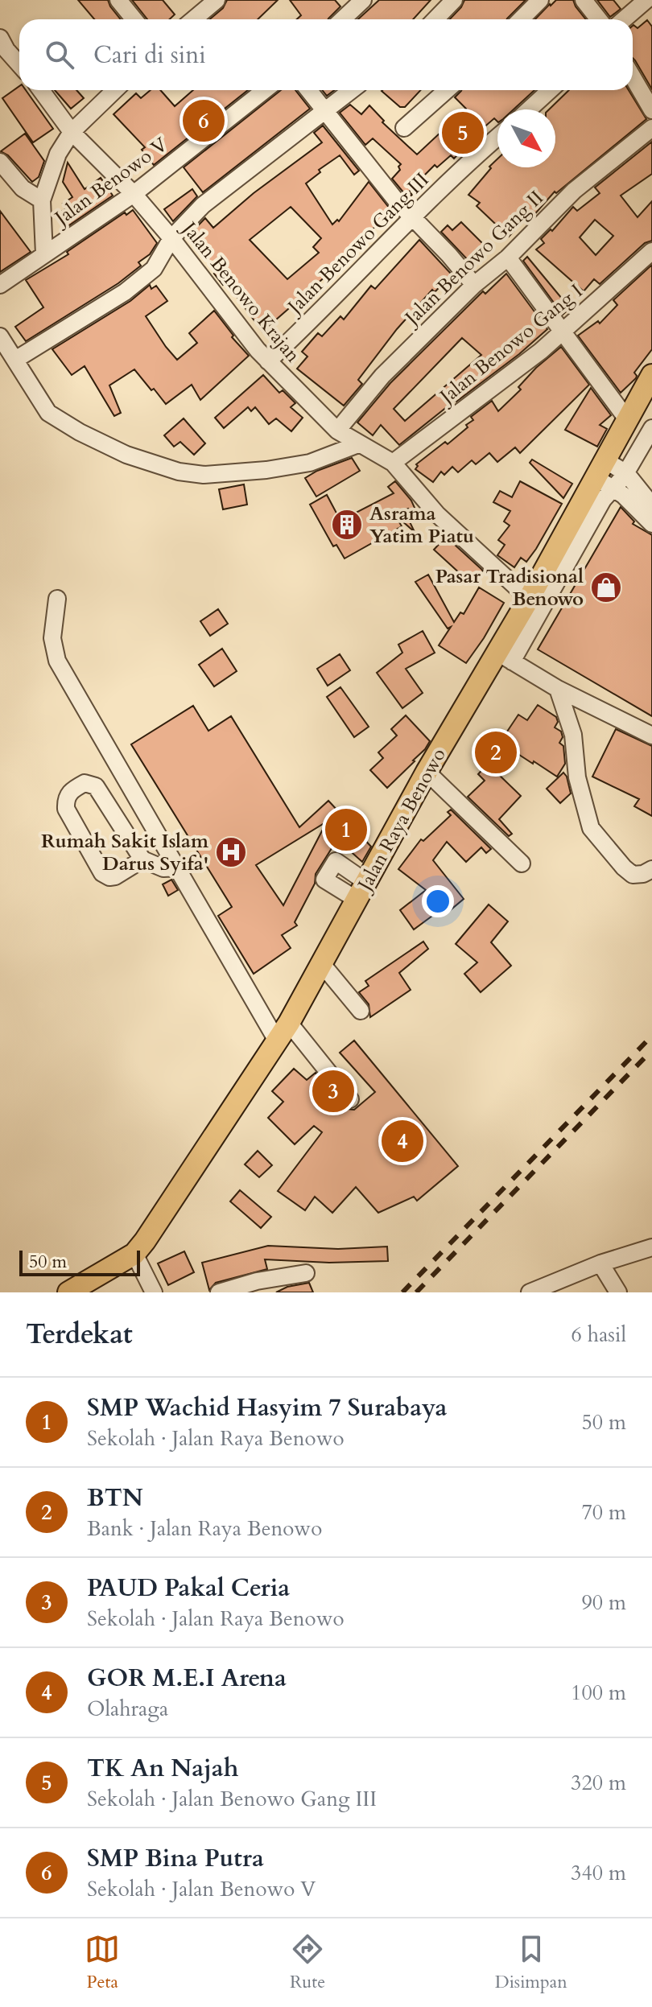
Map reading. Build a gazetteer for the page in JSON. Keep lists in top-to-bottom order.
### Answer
{
  "streets": {
    "main road": ["Jalan Raya Benowo"],
    "street": [
      "Jalan Benowo V",
      "Jalan Benowo Gang III",
      "Jalan Benowo Gang II",
      "Jalan Benowo Krajan",
      "Jalan Benowo Gang I"
    ]
  },
  "crossings": [
    ["Jalan Benowo V", "Jalan Benowo Krajan"],
    ["Jalan Benowo Gang III", "Jalan Benowo Krajan"],
    ["Jalan Benowo Gang II", "Jalan Benowo Krajan"],
    ["Jalan Benowo Krajan", "Jalan Benowo Gang I"],
    ["Jalan Benowo Krajan", "Jalan Raya Benowo"]
  ],
  "places": {
    "building": ["Asrama Yatim Piatu"],
    "shop": ["Pasar Tradisional Benowo"],
    "hospital": ["Rumah Sakit Islam Darus Syifa'"]
  },
  "scale_bar": "50 m",
  "north": "bottom right",
  "page": {
    "search": "Cari di sini",
    "pins": [
      "6",
      "5",
      "2",
      "1",
      "3",
      "4"
    ],
    "scale": "50 m",
    "heading": ["Terdekat", "6 hasil"],
    "list": [
      {
        "mark": "1",
        "name": "SMP Wachid Hasyim 7 Surabaya",
        "note": "Sekolah · Jalan Raya Benowo",
        "value": "50 m"
      },
      {
        "mark": "2",
        "name": "BTN",
        "note": "Bank · Jalan Raya Benowo",
        "value": "70 m"
      },
      {
        "mark": "3",
        "name": "PAUD Pakal Ceria",
        "note": "Sekolah · Jalan Raya Benowo",
        "value": "90 m"
      },
      {
        "mark": "4",
        "name": "GOR M.E.I Arena",
        "note": "Olahraga",
        "value": "100 m"
      },
      {
        "mark": "5",
        "name": "TK An Najah",
        "note": "Sekolah · Jalan Benowo Gang III",
        "value": "320 m"
      },
      {
        "mark": "6",
        "name": "SMP Bina Putra",
        "note": "Sekolah · Jalan Benowo V",
        "value": "340 m"
      }
    ],
    "nav": ["Peta", "Rute", "Disimpan"]
  }
}
